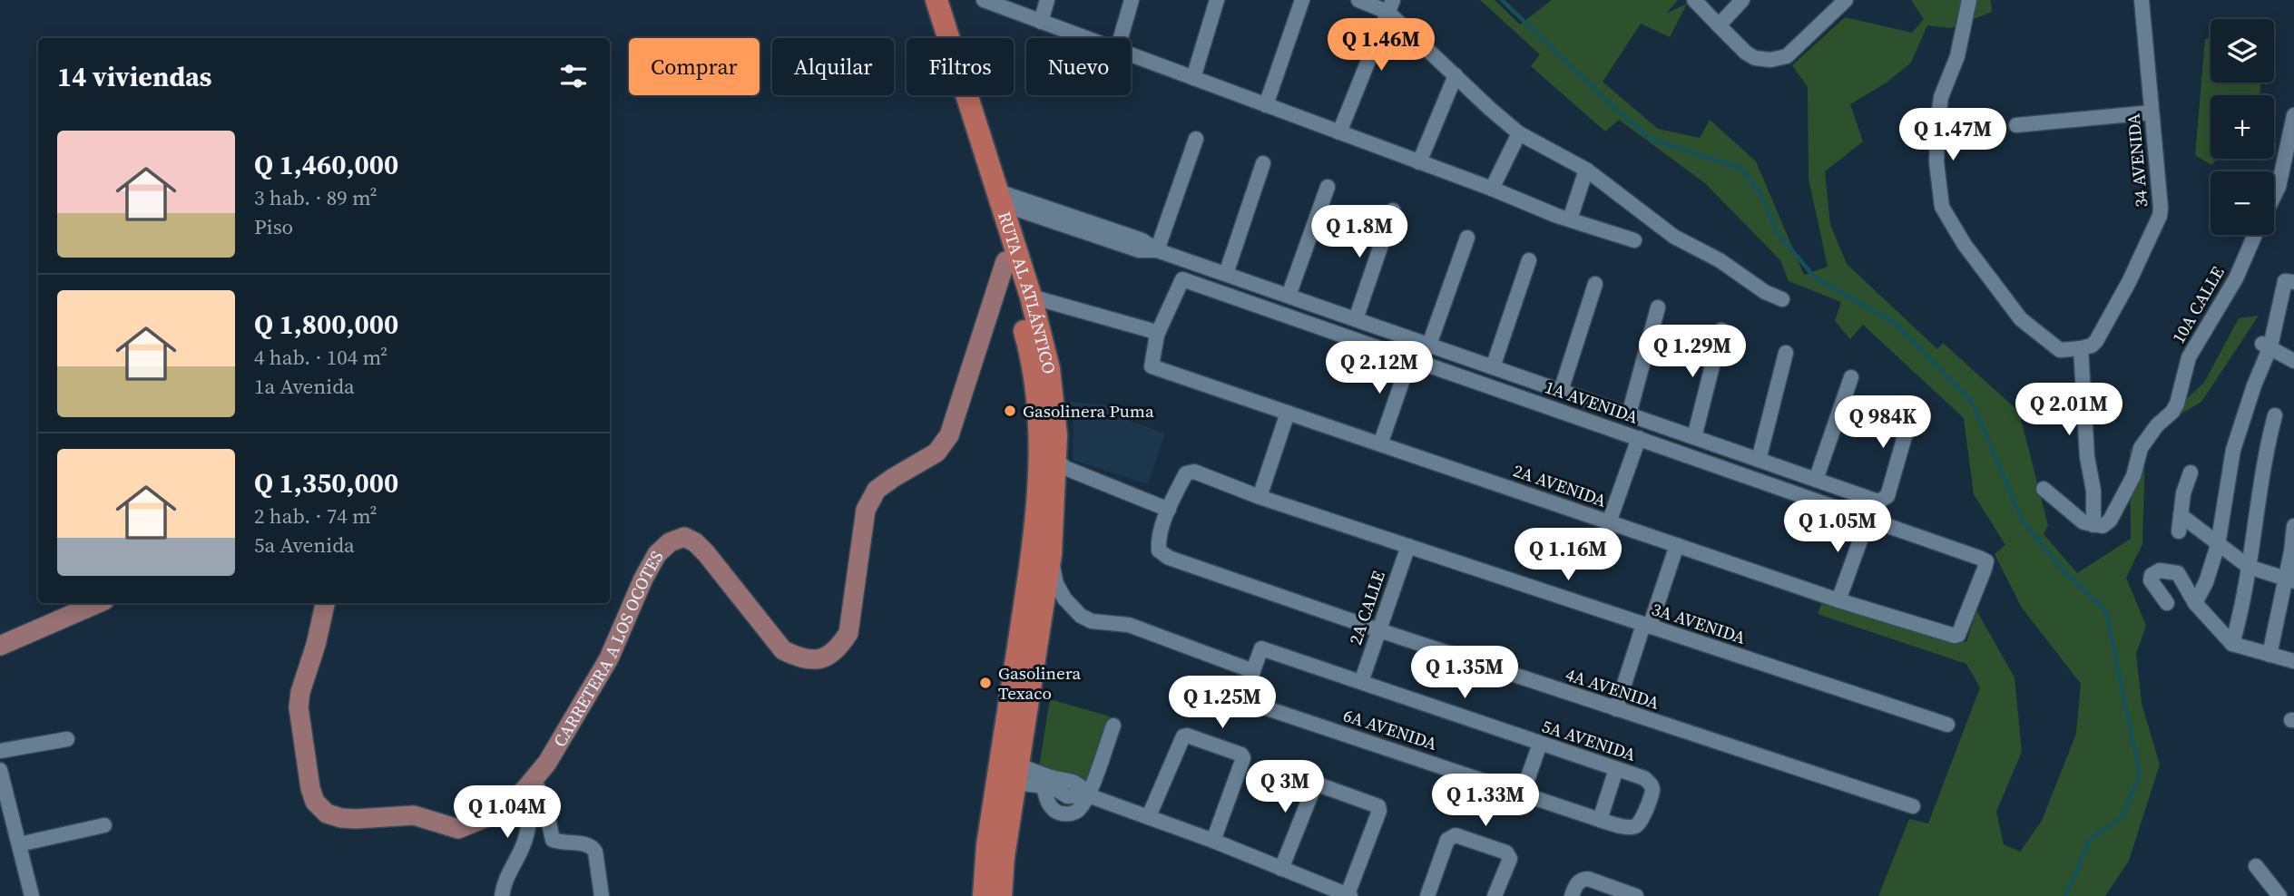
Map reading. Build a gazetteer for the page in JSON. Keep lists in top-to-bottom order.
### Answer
{
  "streets": {
    "highway": ["RUTA AL ATLÁNTICO"],
    "main road": ["CARRETERA A LOS OCOTES"],
    "street": [
      "34 AVENIDA",
      "10A CALLE",
      "1A AVENIDA",
      "2A AVENIDA",
      "2A CALLE",
      "3A AVENIDA",
      "4A AVENIDA",
      "6A AVENIDA",
      "5A AVENIDA"
    ]
  },
  "crossings": [
    ["RUTA AL ATLÁNTICO", "CARRETERA A LOS OCOTES"],
    ["1A AVENIDA", "2A AVENIDA"],
    ["2A CALLE", "3A AVENIDA"],
    ["2A CALLE", "4A AVENIDA"],
    ["2A CALLE", "5A AVENIDA"],
    ["3A AVENIDA", "4A AVENIDA"],
    ["6A AVENIDA", "5A AVENIDA"]
  ],
  "places": ["Gasolinera Puma", "Gasolinera Texaco"],
  "page": {
    "price": [
      "Q 1.46M",
      "Q 1.47M",
      "Q 1.8M",
      "Q 1.29M",
      "Q 2.12M",
      "Q 2.01M",
      "Q 984K",
      "Q 1.05M",
      "Q 1.16M",
      "Q 1.35M",
      "Q 1.25M",
      "Q 3M",
      "Q 1.33M",
      "Q 1.04M"
    ],
    "map_buttons": ["+", "−"],
    "chip": [
      "Comprar",
      "Alquilar",
      "Filtros",
      "Nuevo"
    ],
    "heading": "14 viviendas",
    "list": [
      {
        "name": "Q 1,460,000",
        "note": "3 hab. · 89 m² · Piso"
      },
      {
        "name": "Q 1,800,000",
        "note": "4 hab. · 104 m² · 1a Avenida"
      },
      {
        "name": "Q 1,350,000",
        "note": "2 hab. · 74 m² · 5a Avenida"
      }
    ]
  }
}
